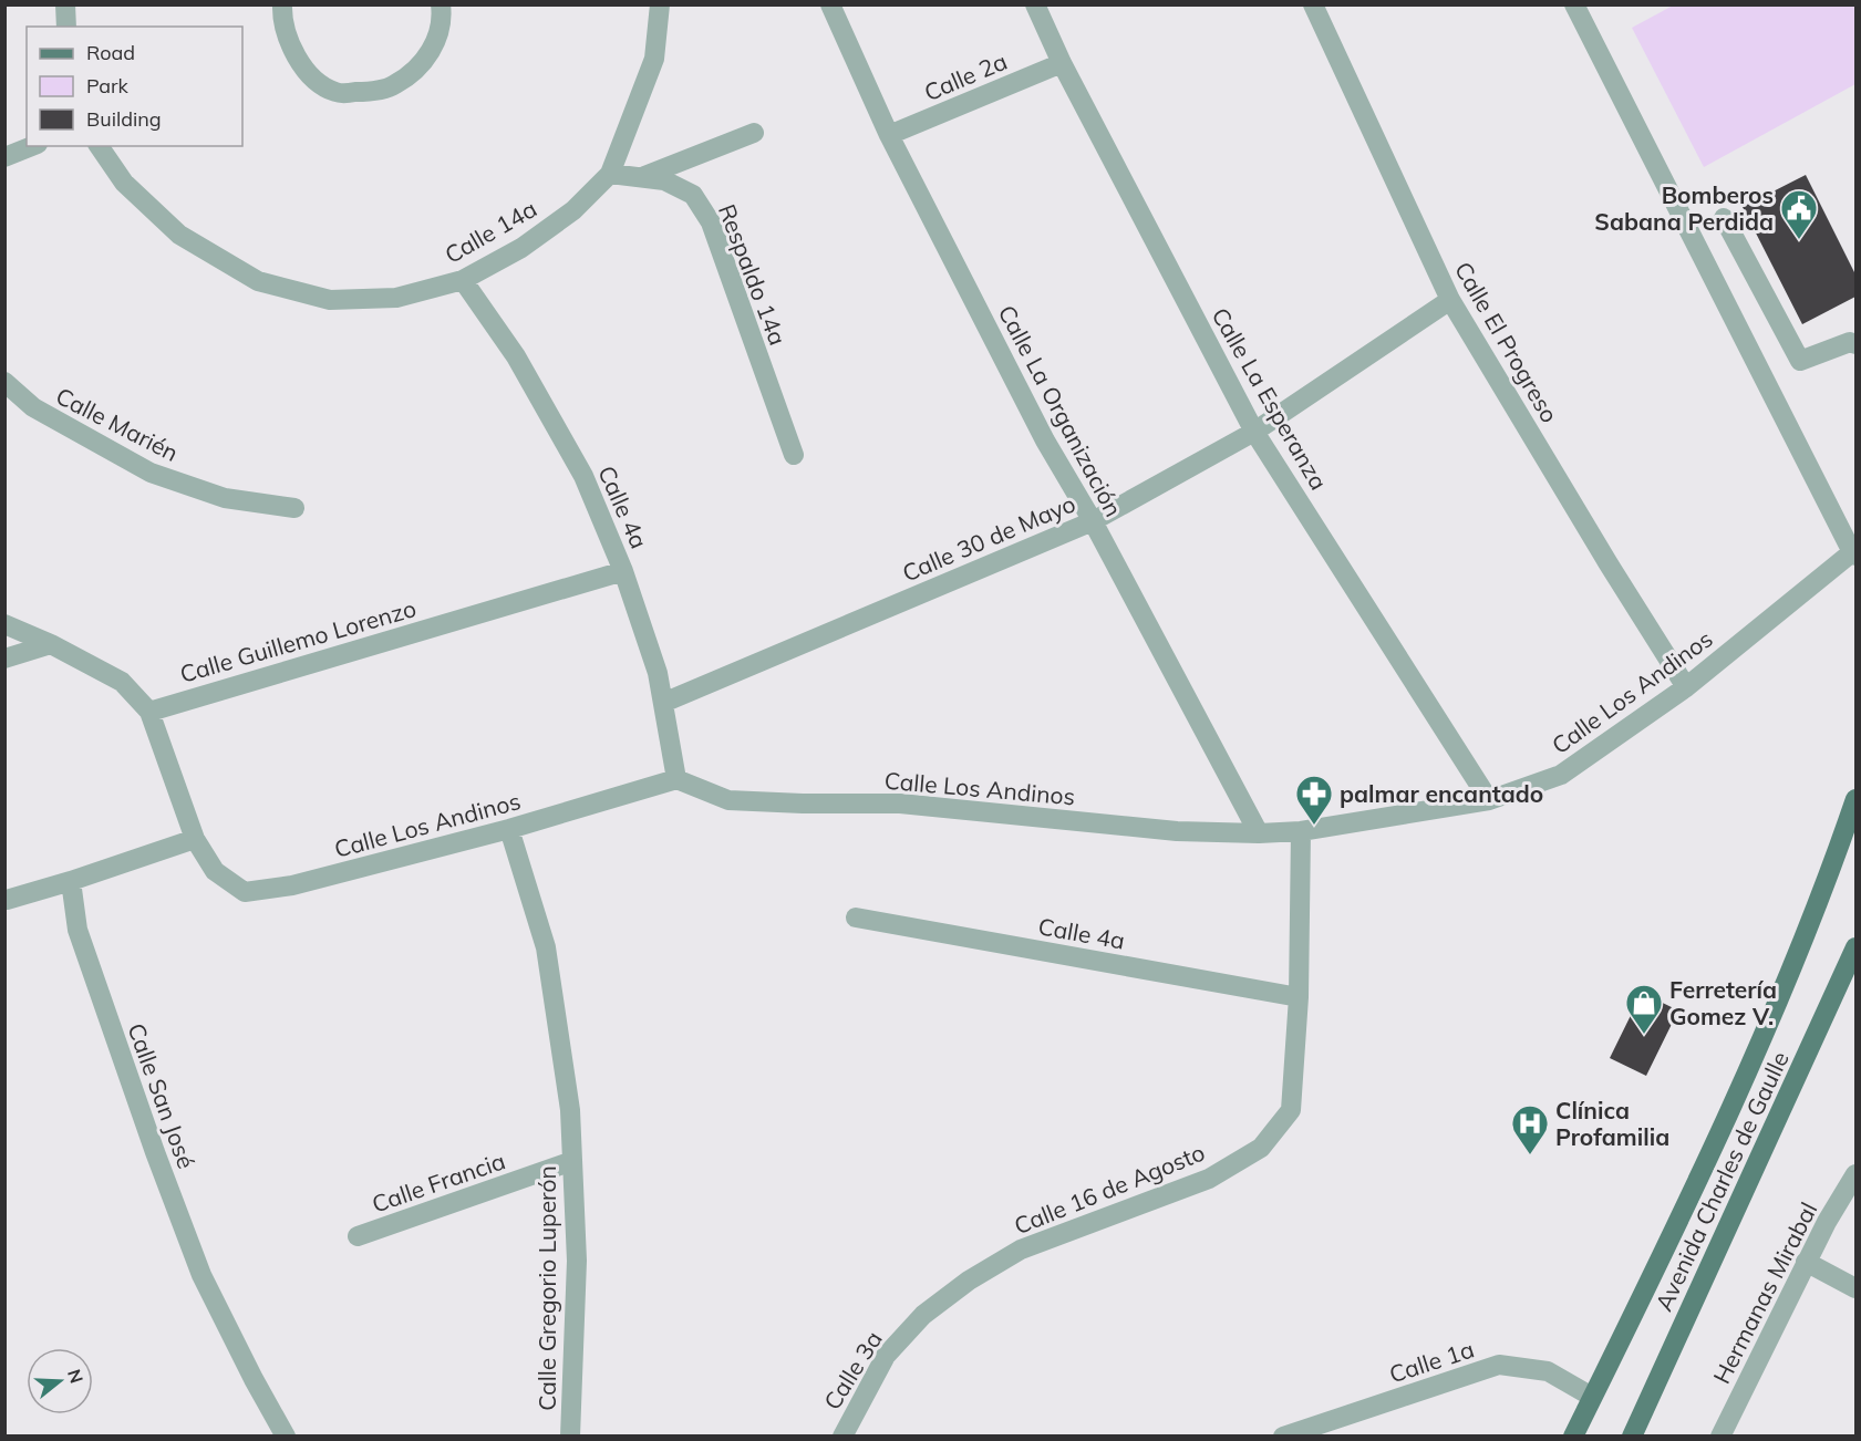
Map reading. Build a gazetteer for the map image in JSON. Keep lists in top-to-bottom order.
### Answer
{
  "streets": {
    "main road": ["Avenida Charles de Gaulle"],
    "street": [
      "Calle 2a",
      "Calle 14a",
      "Respaldo 14a",
      "Calle El Progreso",
      "Calle La Esperanza",
      "Calle La Organización",
      "Calle Marién",
      "Calle 4a",
      "Calle 30 de Mayo",
      "Calle Guillemo Lorenzo",
      "Calle Los Andinos",
      "Calle San José",
      "Calle Francia",
      "Calle 16 de Agosto",
      "Calle Gregorio Luperón",
      "Hermanas Mirabal",
      "Calle 1a",
      "Calle 3a"
    ]
  },
  "crossings": [
    ["Calle 2a", "Calle La Esperanza"],
    ["Calle 2a", "Calle La Organización"],
    ["Calle 14a", "Respaldo 14a"],
    ["Calle 14a", "Calle 4a"],
    ["Calle El Progreso", "Calle 30 de Mayo"],
    ["Calle El Progreso", "Calle Los Andinos"],
    ["Calle La Esperanza", "Calle 30 de Mayo"],
    ["Calle La Esperanza", "Calle Los Andinos"],
    ["Calle La Organización", "Calle 30 de Mayo"],
    ["Calle La Organización", "Calle Los Andinos"],
    ["Calle 4a", "Calle 30 de Mayo"],
    ["Calle 4a", "Calle Guillemo Lorenzo"],
    ["Calle 4a", "Calle Los Andinos"],
    ["Calle 4a", "Calle 16 de Agosto"],
    ["Calle Guillemo Lorenzo", "Calle Los Andinos"],
    ["Calle Los Andinos", "Calle 16 de Agosto"],
    ["Calle Los Andinos", "Calle Gregorio Luperón"],
    ["Avenida Charles de Gaulle", "Calle 1a"],
    ["Calle Francia", "Calle Gregorio Luperón"],
    ["Calle 16 de Agosto", "Calle 3a"]
  ],
  "places": {
    "public building": ["Bomberos Sabana Perdida"],
    "pharmacy": ["palmar encantado"],
    "shop": ["Ferretería Gomez V."],
    "hospital": ["Clínica Profamilia"]
  },
  "legend": ["Road", "Park", "Building"],
  "north": "right"
}
